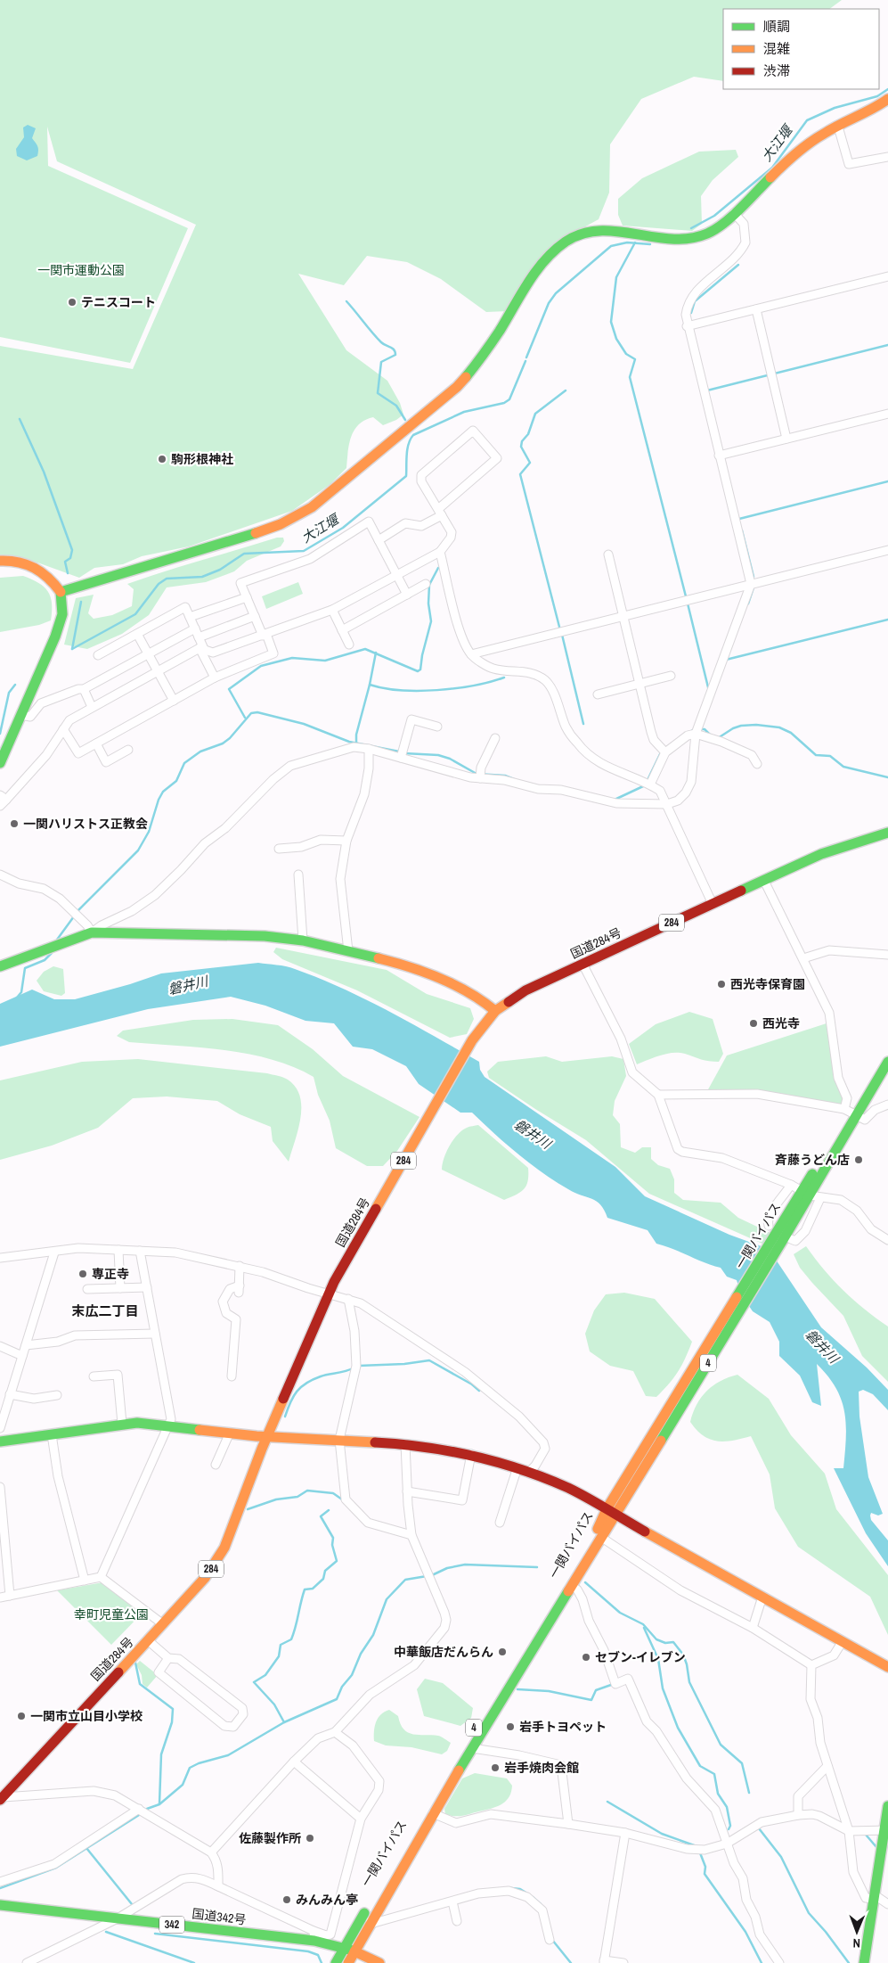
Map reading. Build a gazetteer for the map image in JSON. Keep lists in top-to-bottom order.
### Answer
{
  "streets": {
    "main road": [
      "284",
      "国道284号",
      "一関バイパス",
      "4",
      "国道342号",
      "342"
    ]
  },
  "crossings": [
    ["一関バイパス", "国道342号"]
  ],
  "districts": ["末広二丁目"],
  "water": ["大江堰", "磐井川"],
  "parks": ["一関市運動公園", "幸町児童公園"],
  "places": [
    "テニスコート",
    "駒形根神社",
    "一関ハリストス正教会",
    "西光寺保育園",
    "西光寺",
    "斉藤うどん店",
    "専正寺",
    "中華飯店だんらん",
    "セブン-イレブン",
    "一関市立山目小学校",
    "岩手トヨペット",
    "岩手焼肉会館",
    "佐藤製作所",
    "みんみん亭"
  ],
  "legend": ["順調", "混雑", "渋滞"],
  "north": "bottom"
}
